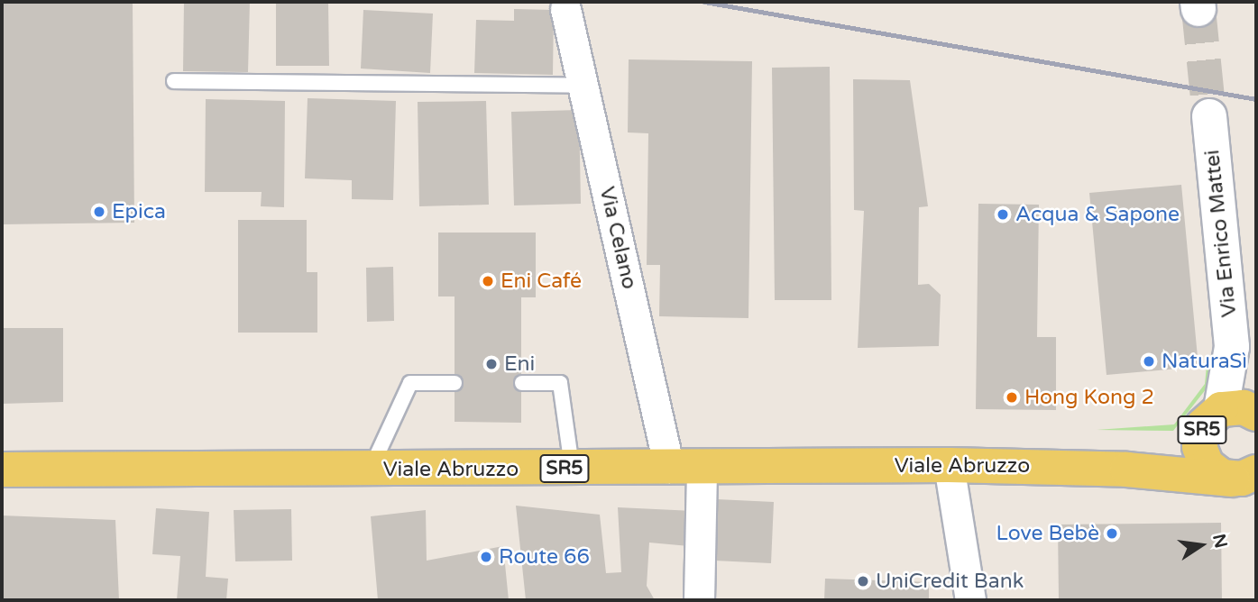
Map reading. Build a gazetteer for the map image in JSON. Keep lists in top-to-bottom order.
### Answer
{
  "streets": {
    "main road": ["SR5", "Viale Abruzzo"],
    "street": ["Via Enrico Mattei", "Via Celano"]
  },
  "crossings": [
    ["Via Celano", "Viale Abruzzo"],
    ["SR5", "Viale Abruzzo"]
  ],
  "places": [
    "Epica",
    "Acqua & Sapone",
    "Eni Café",
    "NaturaSì",
    "Eni",
    "Hong Kong 2",
    "Love Bebè",
    "Route 66",
    "UniCredit Bank"
  ],
  "north": "right"
}
